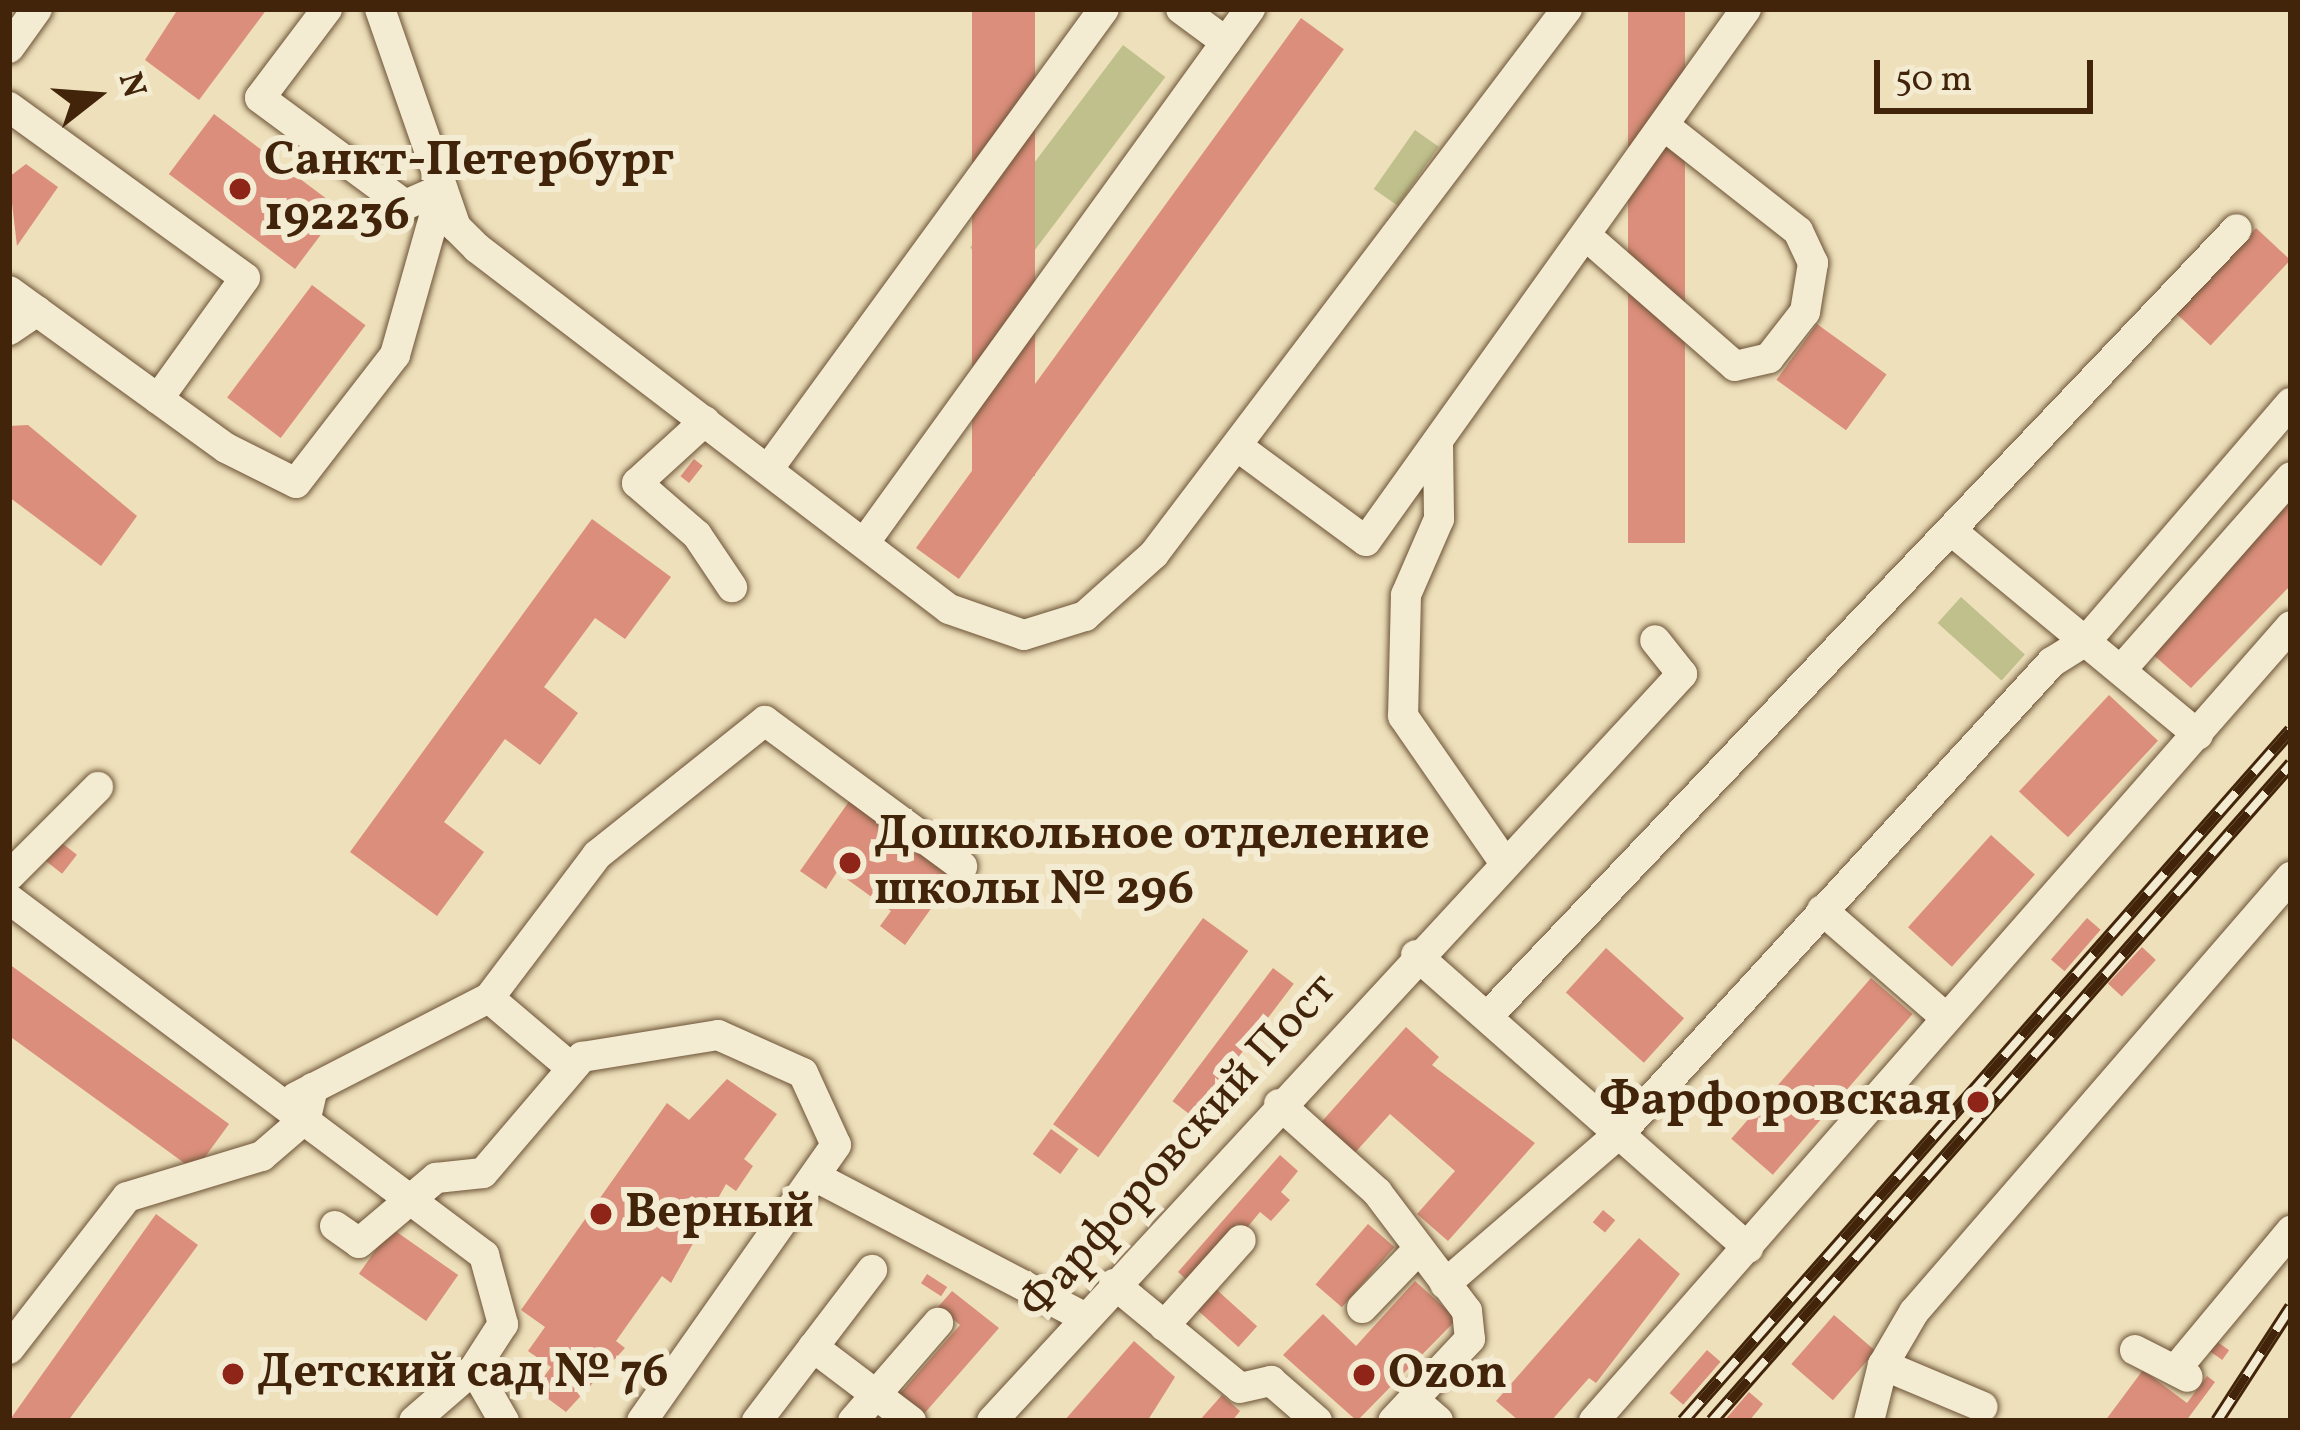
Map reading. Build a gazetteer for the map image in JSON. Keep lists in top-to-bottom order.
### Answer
{
  "streets": {
    "street": ["Фарфоровский Пост"]
  },
  "places": [
    "Санкт-Петербург 192236",
    "Дошкольное отделение школы № 296",
    "Фарфоровская",
    "Верный",
    "Детский сад № 76",
    "Ozon"
  ],
  "scale_bar": "50 m",
  "north": "right"
}
